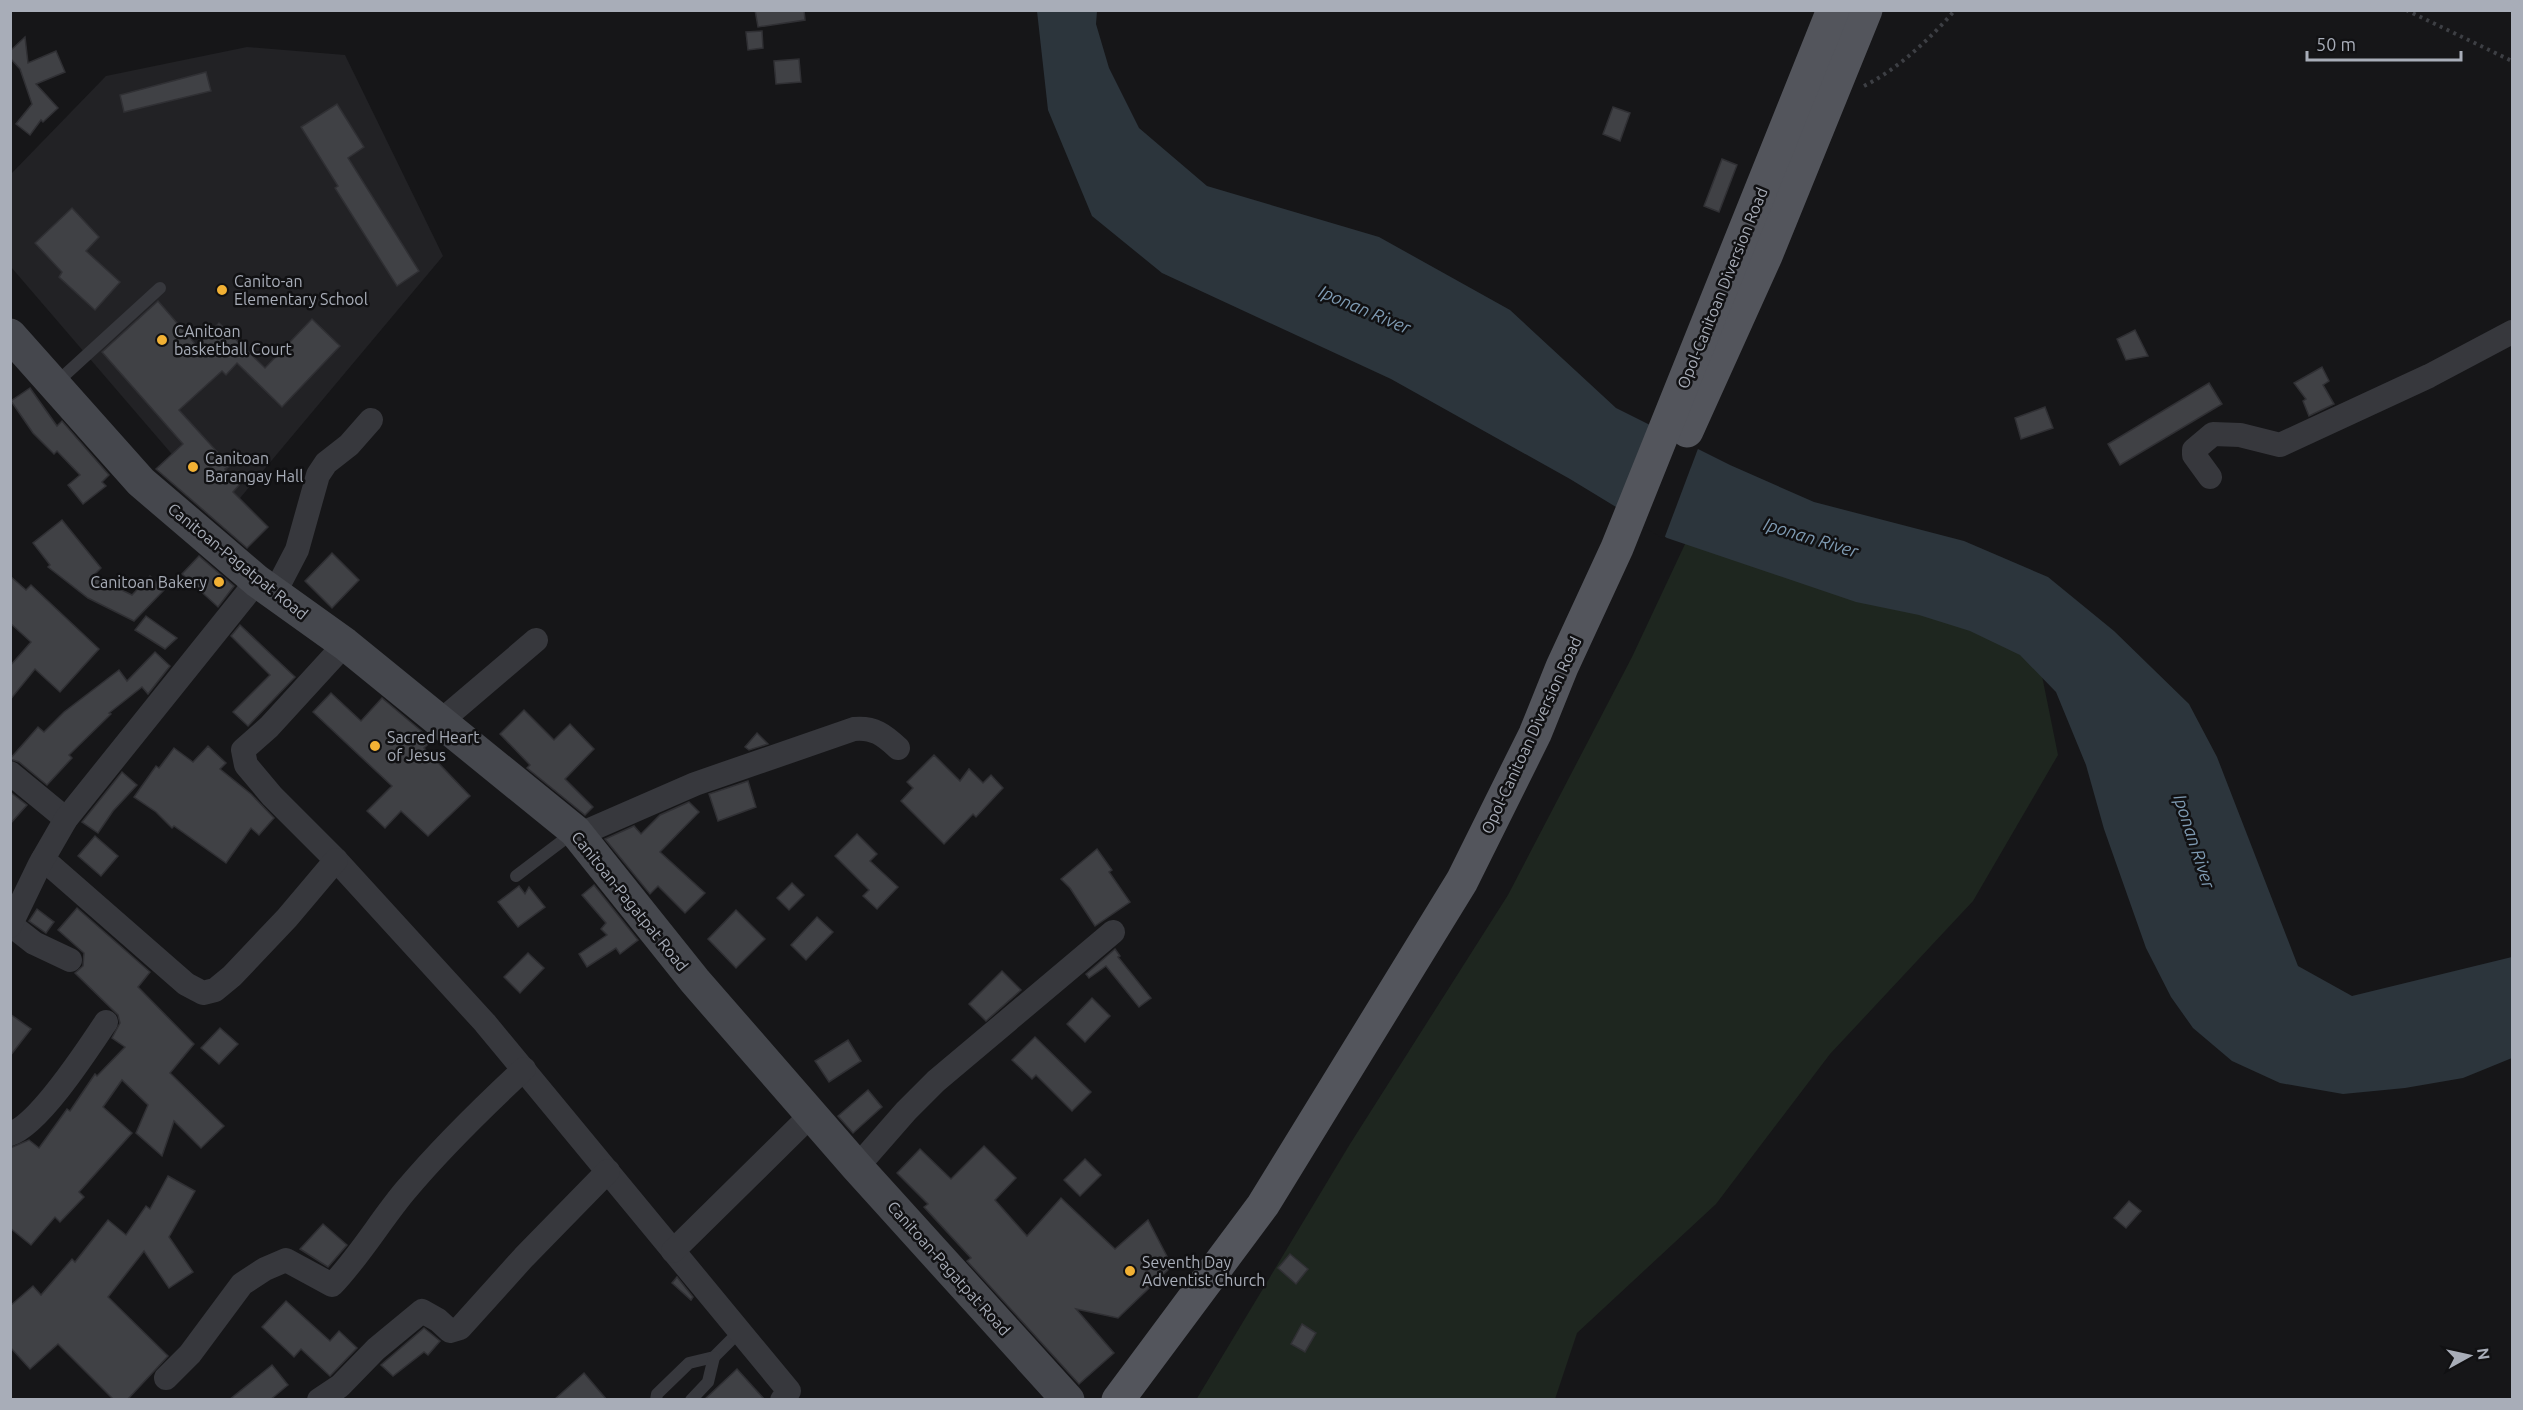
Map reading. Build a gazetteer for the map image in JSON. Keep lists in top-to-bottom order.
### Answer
{
  "streets": {
    "main road": ["Opol-Canitoan Diversion Road"],
    "street": ["Canitoan-Pagatpat Road"]
  },
  "water": ["Iponan River"],
  "places": [
    "Canito-an Elementary School",
    "CAnitoan basketball Court",
    "Canitoan Barangay Hall",
    "Canitoan Bakery",
    "Sacred Heart of Jesus",
    "Seventh Day Adventist Church"
  ],
  "scale_bar": "50 m",
  "north": "right"
}
